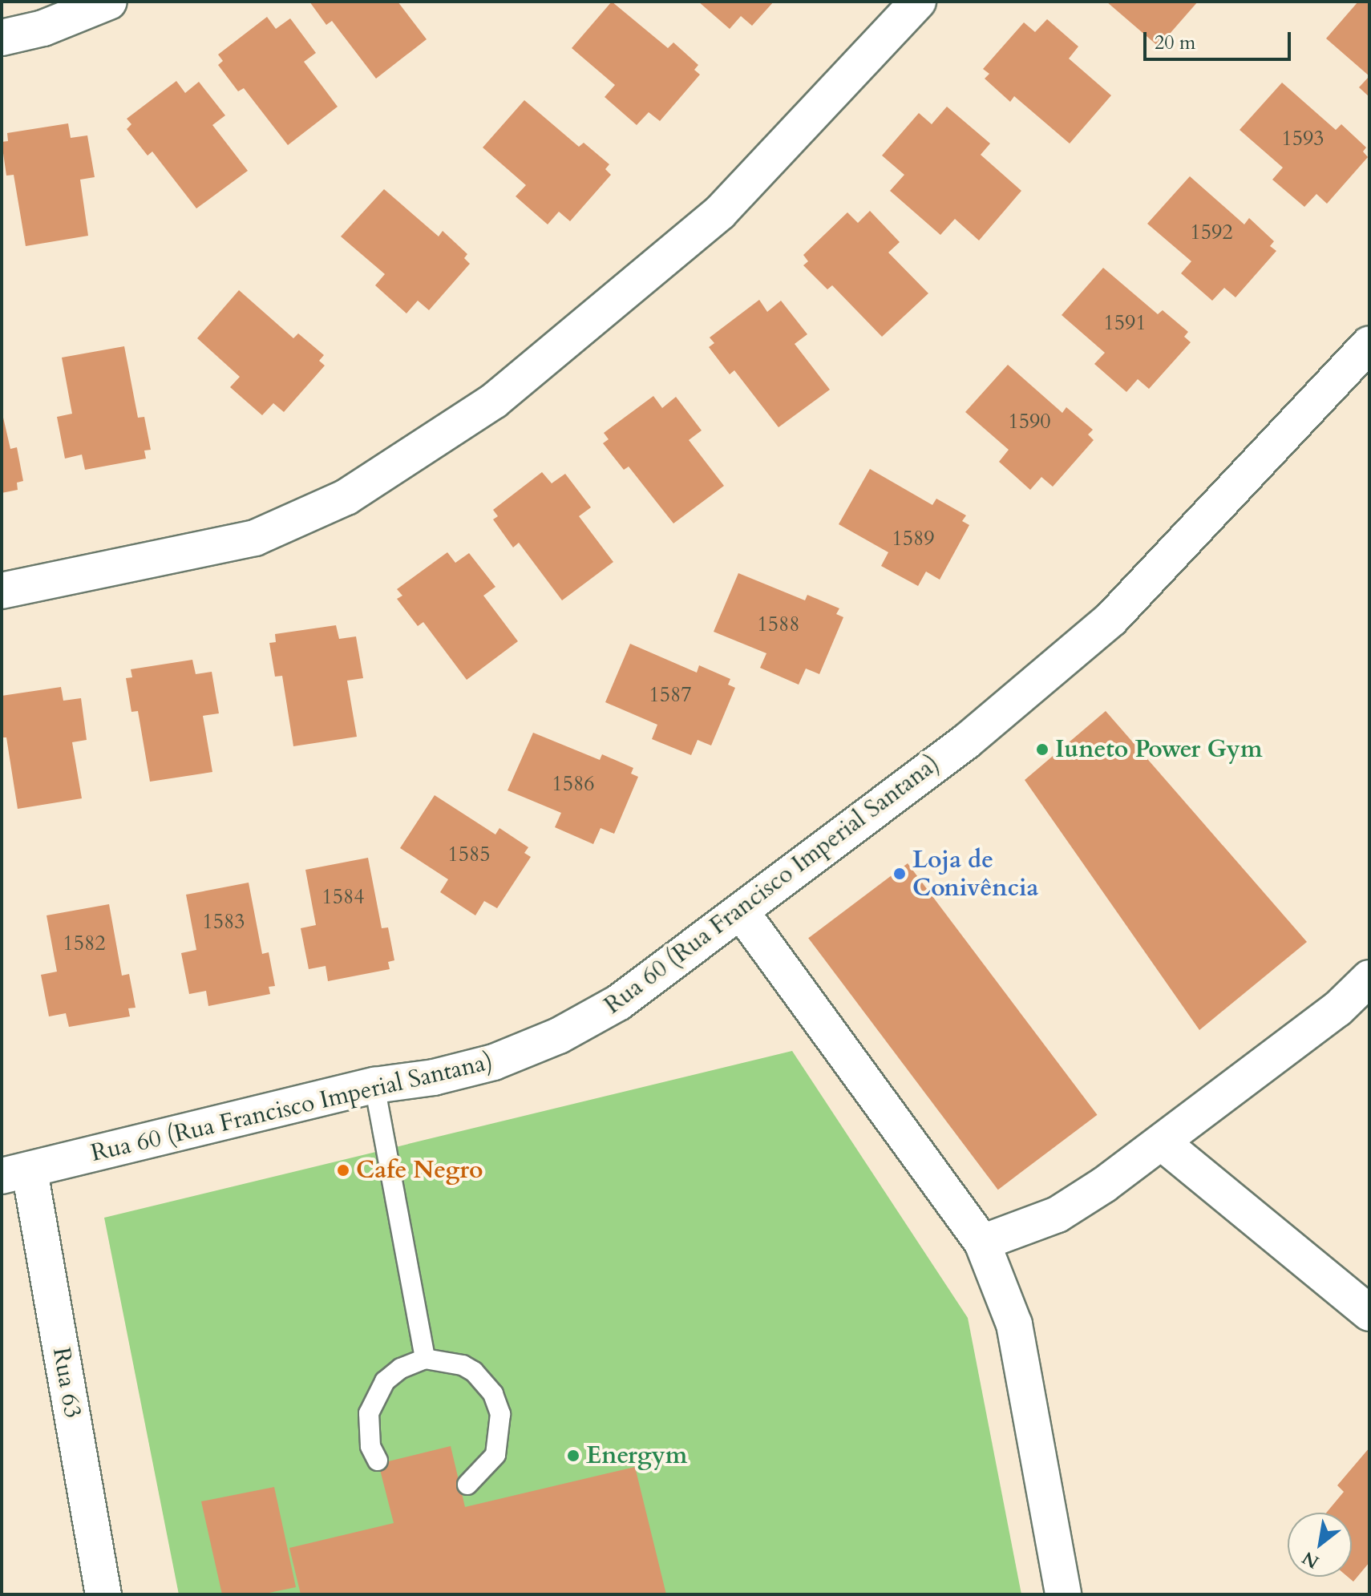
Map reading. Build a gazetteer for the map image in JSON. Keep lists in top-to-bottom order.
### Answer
{
  "streets": {
    "street": ["Rua 60 (Rua Francisco Imperial Santana)", "Rua 63"]
  },
  "crossings": [
    ["Rua 60 (Rua Francisco Imperial Santana)", "Rua 63"]
  ],
  "places": [
    "Iuneto Power Gym",
    "Loja de Conivência",
    "Cafe Negro",
    "Energym"
  ],
  "house_numbers": [
    "1593",
    "1592",
    "1591",
    "1590",
    "1589",
    "1588",
    "1587",
    "1586",
    "1585",
    "1584",
    "1583",
    "1582"
  ],
  "scale_bar": "20 m",
  "north": "bottom left"
}
